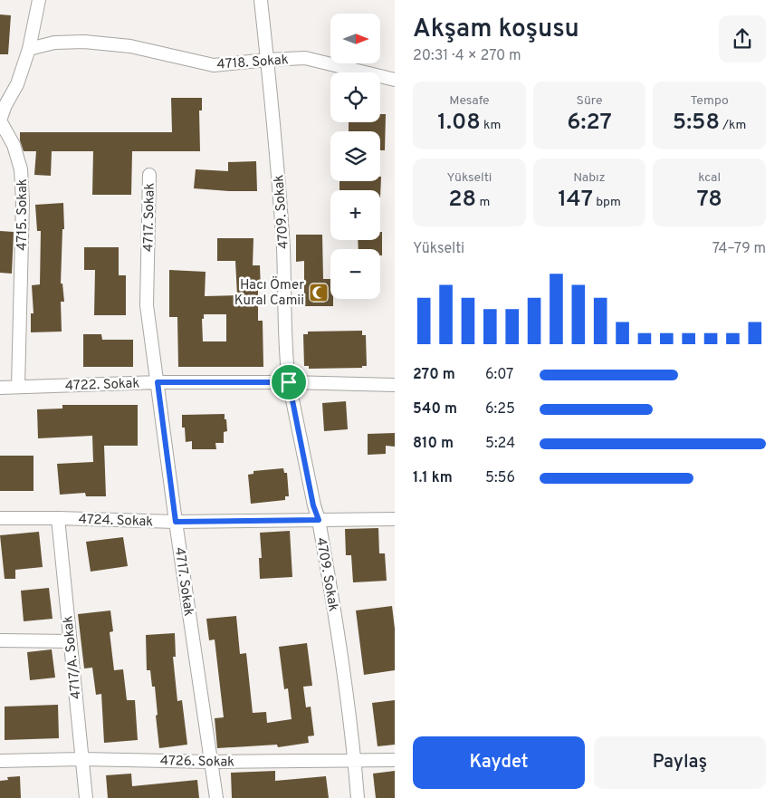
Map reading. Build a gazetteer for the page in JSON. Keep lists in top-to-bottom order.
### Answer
{
  "streets": {
    "street": [
      "4718. Sokak",
      "4709. Sokak",
      "4715. Sokak",
      "4717. Sokak",
      "4722. Sokak",
      "4724. Sokak",
      "4717/A. Sokak",
      "4726. Sokak"
    ]
  },
  "crossings": [
    ["4718. Sokak", "4709. Sokak"],
    ["4718. Sokak", "4715. Sokak"],
    ["4709. Sokak", "4722. Sokak"],
    ["4709. Sokak", "4724. Sokak"],
    ["4709. Sokak", "4726. Sokak"],
    ["4715. Sokak", "4722. Sokak"],
    ["4717. Sokak", "4722. Sokak"],
    ["4717. Sokak", "4724. Sokak"],
    ["4717. Sokak", "4726. Sokak"],
    ["4724. Sokak", "4717/A. Sokak"],
    ["4717/A. Sokak", "4726. Sokak"]
  ],
  "places": {
    "mosque": ["Hacı Ömer Kural Camii"]
  },
  "north": "right",
  "page": {
    "heading": ["Akşam koşusu", "20:31 · 4 × 270 m"],
    "map_buttons": ["+", "−"],
    "stats": [
      ["Mesafe", "1.08 km"],
      ["Süre", "6:27"],
      ["Tempo", "5:58 /km"],
      ["Yükselti", "28 m"],
      ["Nabız", "147 bpm"],
      ["kcal", "78"]
    ],
    "chart": ["Yükselti", "74–79 m"],
    "list": [
      {
        "name": "270 m",
        "note": "6:07"
      },
      {
        "name": "540 m",
        "note": "6:25"
      },
      {
        "name": "810 m",
        "note": "5:24"
      },
      {
        "name": "1.1 km",
        "note": "5:56"
      }
    ],
    "buttons": ["Kaydet", "Paylaş"]
  }
}
